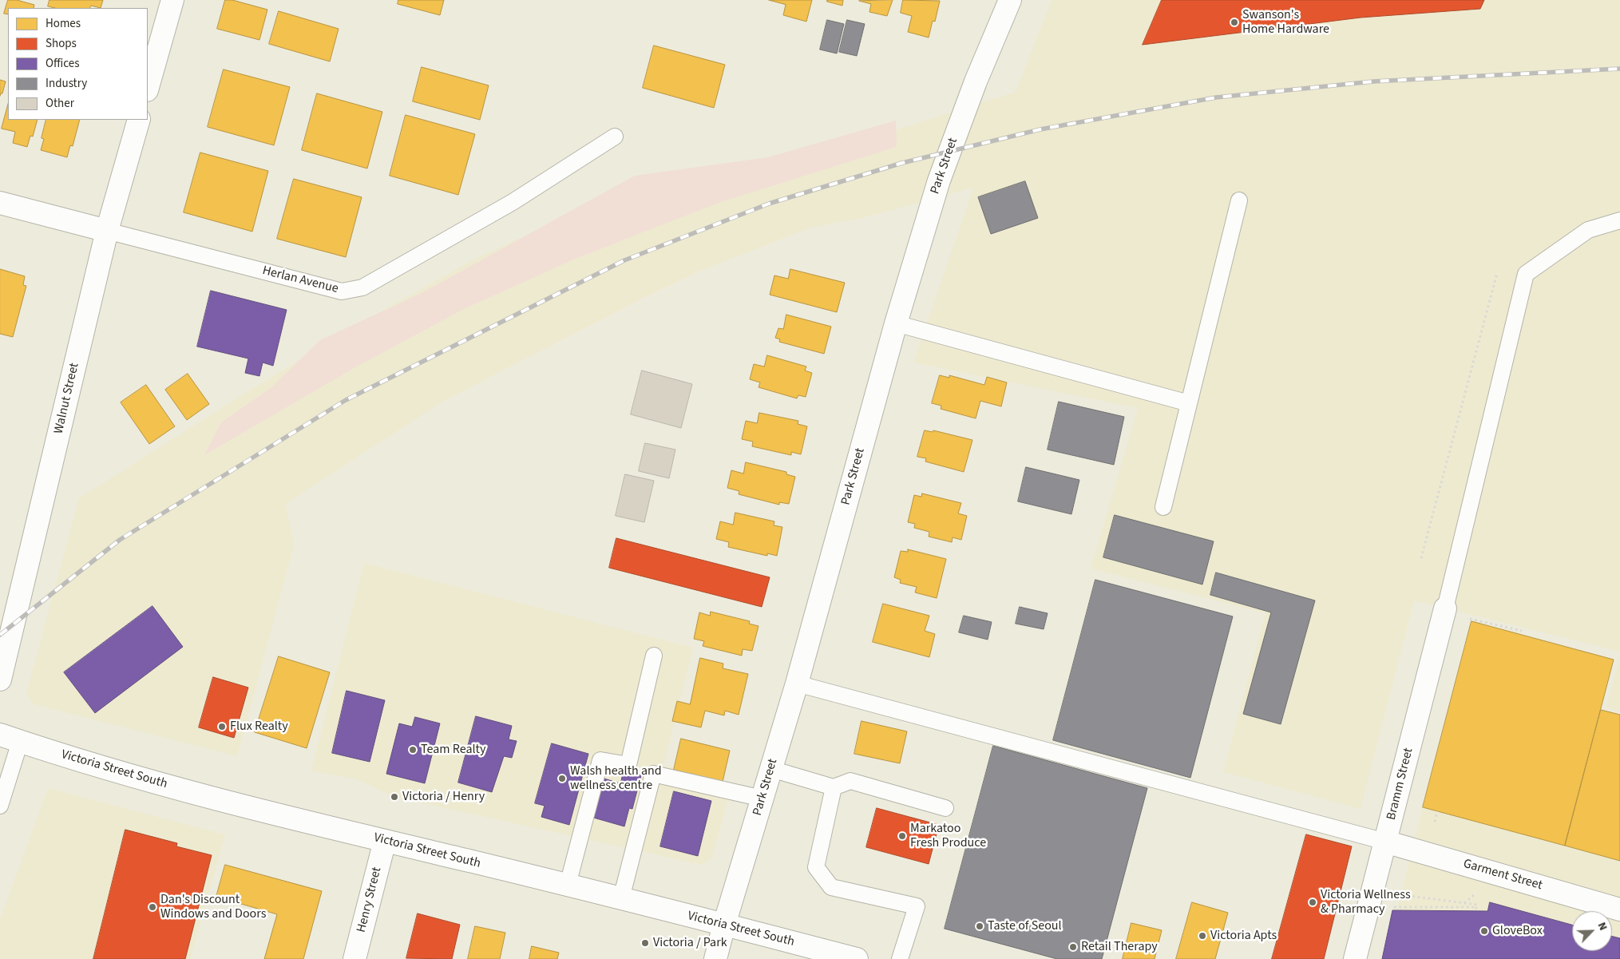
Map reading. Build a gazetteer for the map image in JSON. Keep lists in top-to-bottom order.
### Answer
{
  "streets": {
    "street": [
      "Park Street",
      "Herlan Avenue",
      "Walnut Street",
      "Victoria Street South",
      "Bramm Street",
      "Garment Street",
      "Henry Street"
    ]
  },
  "crossings": [
    ["Park Street", "Victoria Street South"],
    ["Herlan Avenue", "Walnut Street"],
    ["Victoria Street South", "Henry Street"],
    ["Bramm Street", "Garment Street"]
  ],
  "places": [
    "Swanson's Home Hardware",
    "Flux Realty",
    "Team Realty",
    "Walsh health and wellness centre",
    "Victoria / Henry",
    "Markatoo Fresh Produce",
    "Victoria Wellness & Pharmacy",
    "Dan's Discount Windows and Doors",
    "Taste of Seoul",
    "GloveBox",
    "Victoria Apts",
    "Victoria / Park",
    "Retail Therapy"
  ],
  "legend": [
    "Homes",
    "Shops",
    "Offices",
    "Industry",
    "Other"
  ],
  "north": "top right"
}
